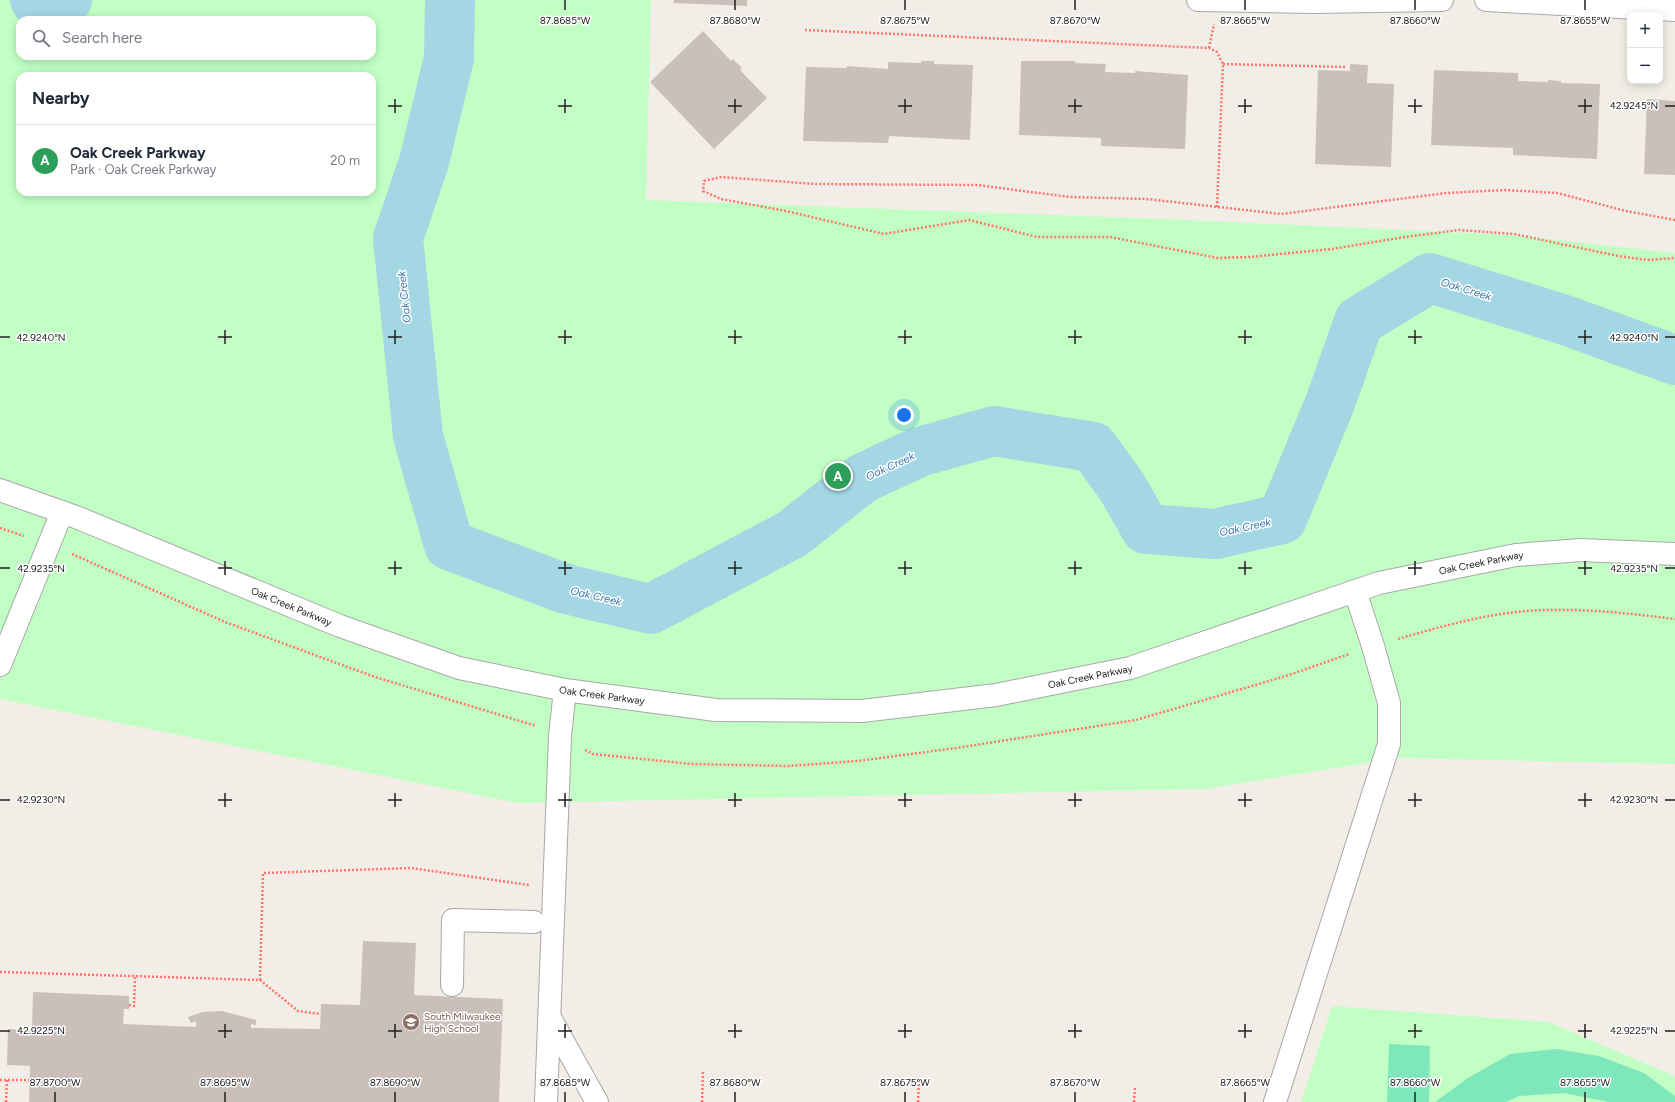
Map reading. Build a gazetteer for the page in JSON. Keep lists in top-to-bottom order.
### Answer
{
  "streets": {
    "street": ["Oak Creek Parkway"]
  },
  "water": ["Oak Creek"],
  "places": {
    "school or university": ["South Milwaukee High School"]
  },
  "page": {
    "map_buttons": ["+", "−"],
    "search": "Search here",
    "heading": "Nearby",
    "list": [
      {
        "mark": "A",
        "name": "Oak Creek Parkway",
        "note": "Park · Oak Creek Parkway",
        "value": "20 m"
      }
    ],
    "pins": "A"
  },
  "coordinates": [
    "87.8685°W",
    "87.8680°W",
    "87.8675°W",
    "87.8670°W",
    "87.8665°W",
    "87.8660°W",
    "87.8655°W",
    "42.9245°N",
    "42.9240°N",
    "42.9235°N",
    "42.9230°N",
    "42.9225°N",
    "87.8700°W",
    "87.8695°W",
    "87.8690°W"
  ]
}
